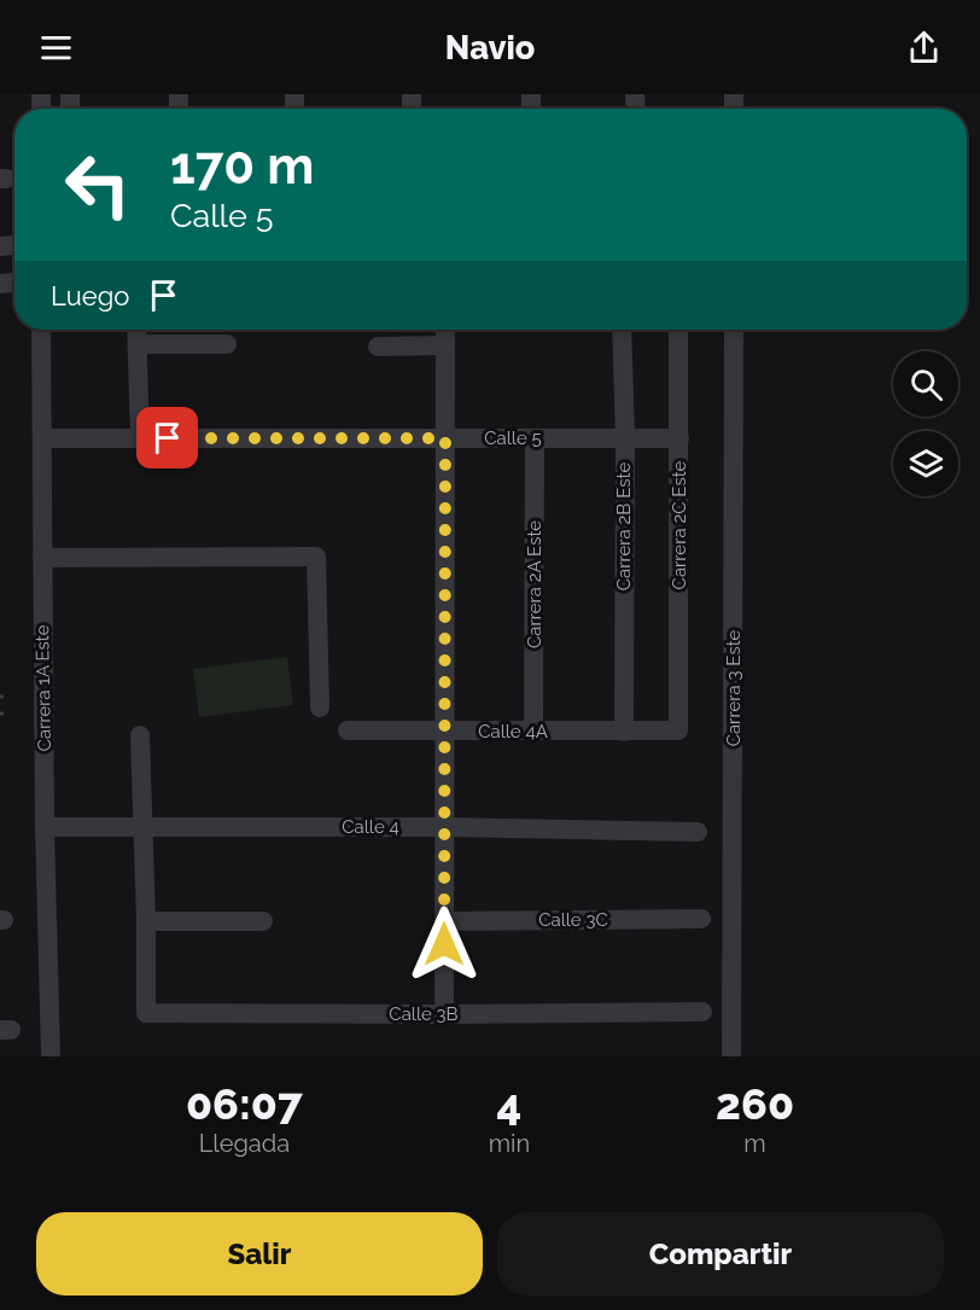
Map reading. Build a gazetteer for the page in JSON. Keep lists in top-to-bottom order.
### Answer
{
  "streets": {
    "street": [
      "Calle 5",
      "Carrera 2C Este",
      "Carrera 2B Este",
      "Carrera 2A Este",
      "Carrera 1A Este",
      "Carrera 3 Este",
      "Calle 4A",
      "Calle 4",
      "Calle 3C",
      "Calle 3B"
    ]
  },
  "crossings": [
    ["Calle 5", "Carrera 2C Este"],
    ["Calle 5", "Carrera 2B Este"],
    ["Calle 5", "Carrera 2A Este"],
    ["Calle 5", "Carrera 1A Este"],
    ["Carrera 2C Este", "Calle 4A"],
    ["Carrera 2B Este", "Calle 4A"],
    ["Carrera 2A Este", "Calle 4A"],
    ["Carrera 1A Este", "Calle 4"]
  ],
  "page": {
    "header": "Navio",
    "turn": ["170 m", "Calle 5"],
    "then": "Luego",
    "eta": [
      "06:07",
      "Llegada",
      "4",
      "min",
      "260",
      "m"
    ],
    "buttons": ["Salir", "Compartir"]
  }
}
